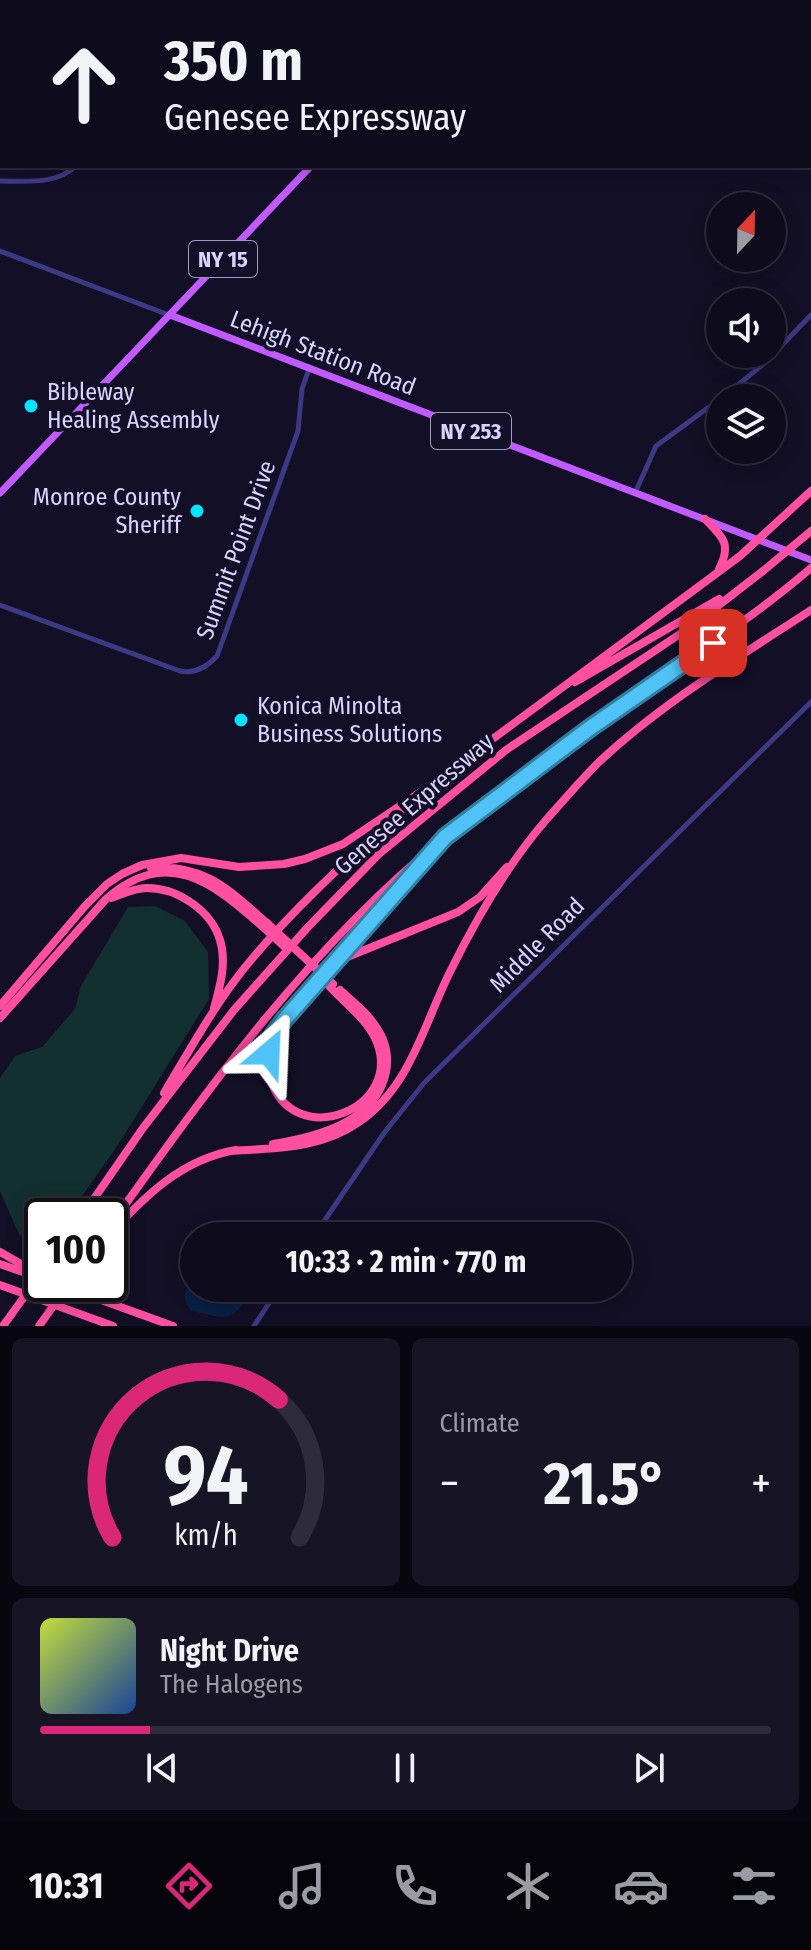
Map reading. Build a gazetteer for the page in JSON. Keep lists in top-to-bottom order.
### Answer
{
  "streets": {
    "highway": ["Genesee Expressway"],
    "main road": ["NY 15", "Lehigh Station Road", "NY 253"],
    "street": ["Summit Point Drive", "Middle Road"]
  },
  "crossings": [
    ["NY 15", "Lehigh Station Road"],
    ["Lehigh Station Road", "Summit Point Drive"]
  ],
  "places": ["Bibleway Healing Assembly", "Monroe County Sheriff", "Konica Minolta Business Solutions"],
  "north": "top",
  "page": {
    "turn": ["350 m", "Genesee Expressway"],
    "limit": "100",
    "trip": "10:33 · 2 min · 770 m",
    "tile": "Climate",
    "heat": ["−", "21.5°", "+"],
    "song": ["Night Drive", "The Halogens"],
    "tabs": "10:31",
    "gauge": ["94", "km/h"]
  }
}
